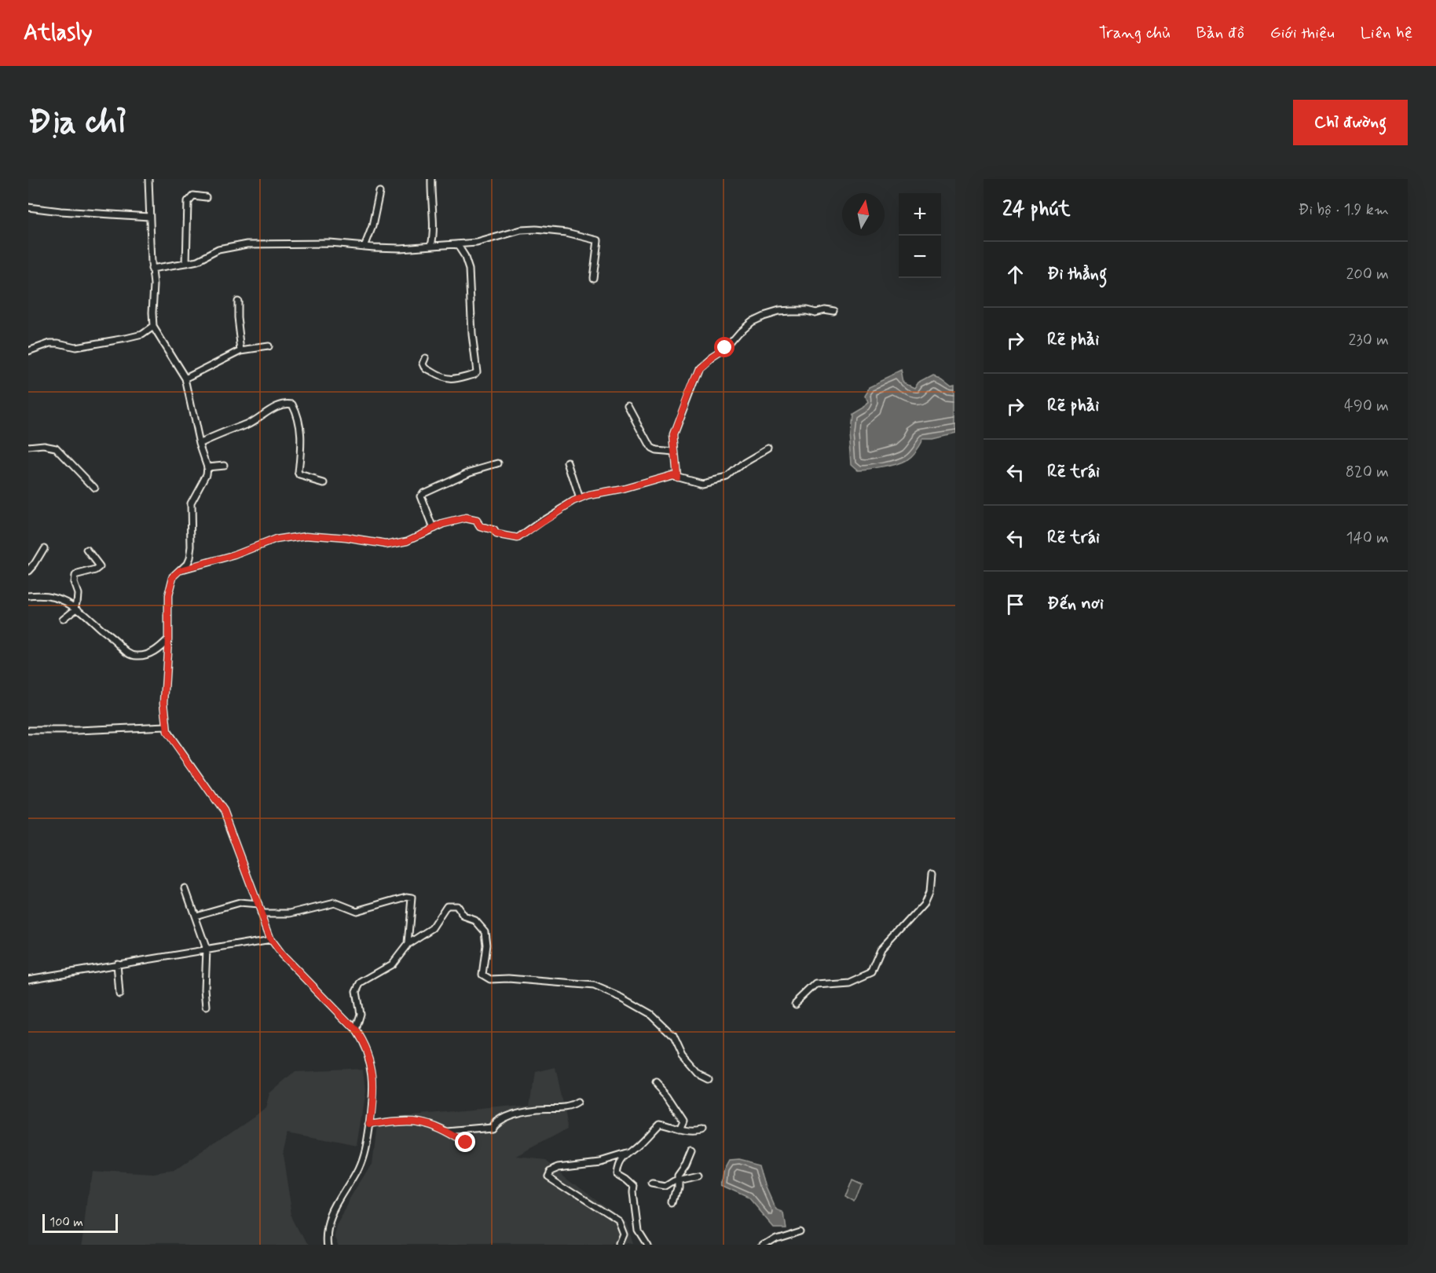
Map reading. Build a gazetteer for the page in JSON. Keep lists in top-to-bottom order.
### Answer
{
  "scale_bar": "100 m",
  "north": "top",
  "page": {
    "header": "Atlasly",
    "nav": [
      "Trang chủ",
      "Bản đồ",
      "Giới thiệu",
      "Liên hệ"
    ],
    "buttons": "Chỉ đường",
    "title": "Địa chỉ",
    "heading": ["24 phút", "Đi bộ · 1.9 km"],
    "map_buttons": ["+", "−"],
    "list": [
      ["Đi thẳng", "200 m"],
      ["Rẽ phải", "230 m"],
      ["Rẽ phải", "490 m"],
      ["Rẽ trái", "820 m"],
      ["Rẽ trái", "140 m"],
      "Đến nơi"
    ],
    "scale": "100 m"
  }
}
